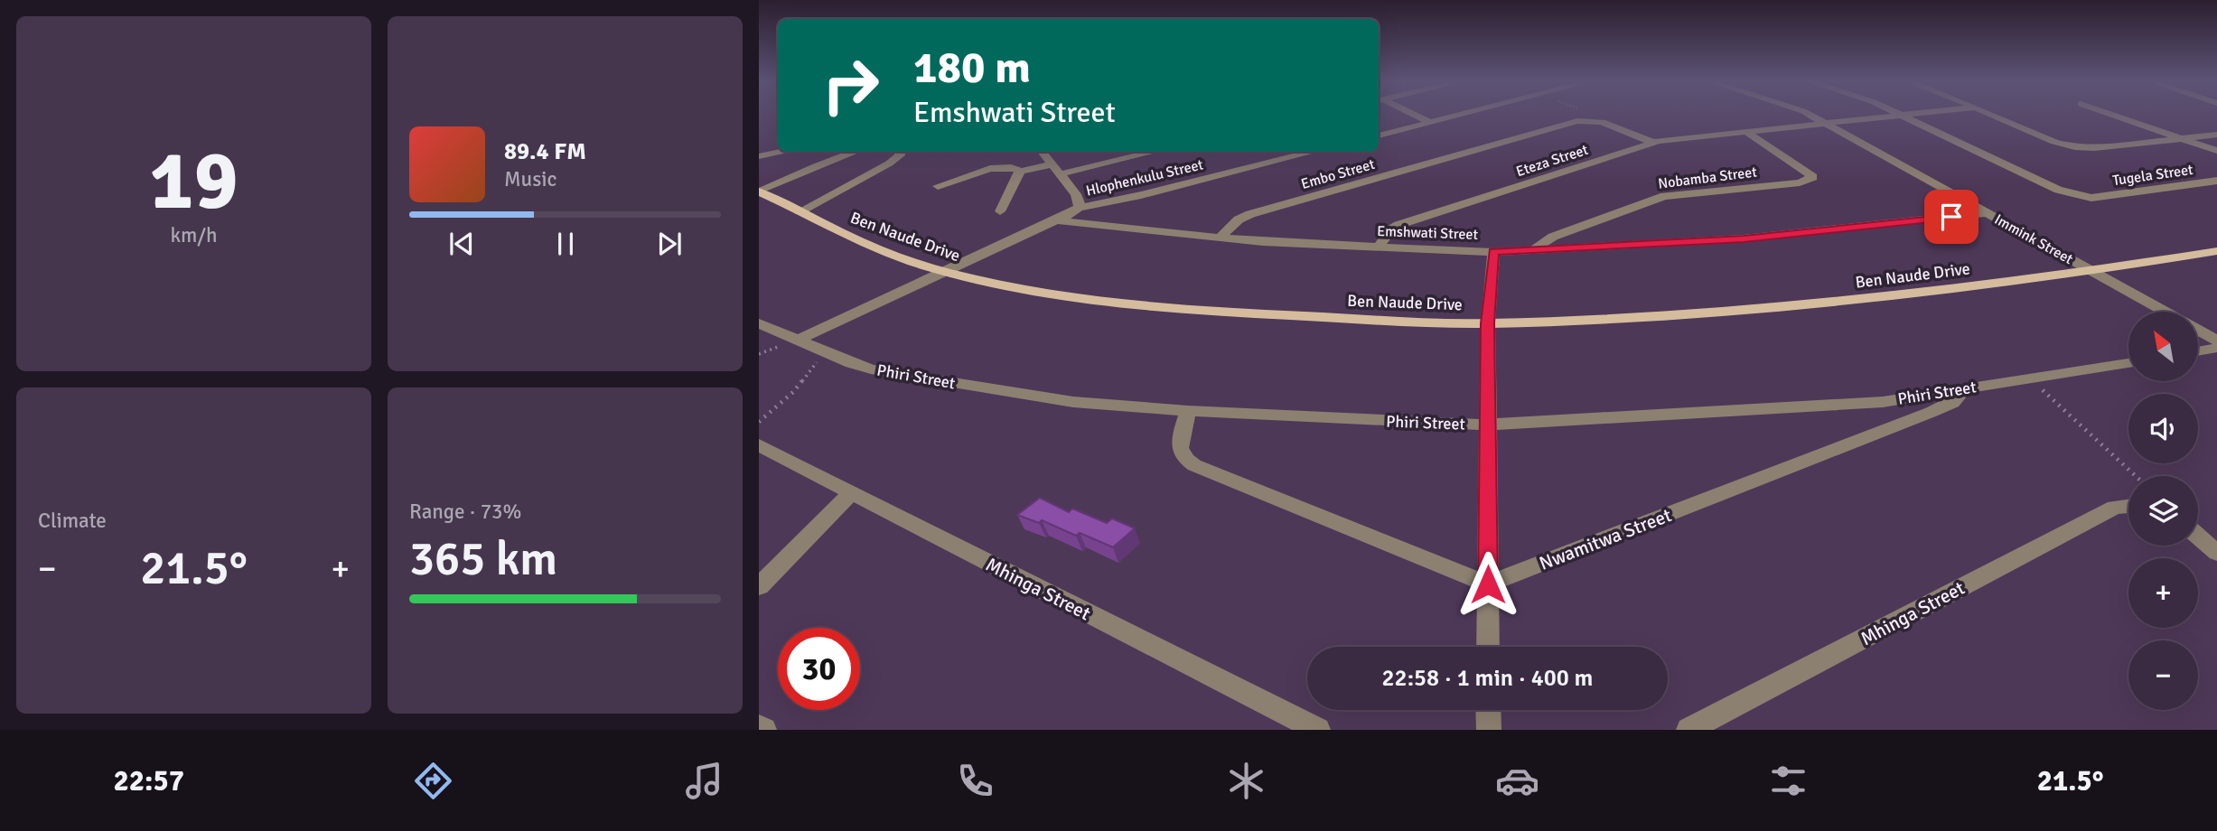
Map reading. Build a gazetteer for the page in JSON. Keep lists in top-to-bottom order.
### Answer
{
  "streets": {
    "main road": ["Ben Naude Drive"],
    "street": [
      "Eteza Street",
      "Embo Street",
      "Tugela Street",
      "Hlophenkulu Street",
      "Nobamba Street",
      "Emshwati Street",
      "Immink Street",
      "Phiri Street",
      "Nwamitwa Street",
      "Mhinga Street"
    ]
  },
  "crossings": [
    ["Eteza Street", "Embo Street"],
    ["Eteza Street", "Nobamba Street"],
    ["Eteza Street", "Emshwati Street"],
    ["Eteza Street", "Immink Street"],
    ["Embo Street", "Emshwati Street"],
    ["Hlophenkulu Street", "Emshwati Street"],
    ["Hlophenkulu Street", "Ben Naude Drive"],
    ["Hlophenkulu Street", "Phiri Street"],
    ["Nobamba Street", "Emshwati Street"],
    ["Emshwati Street", "Immink Street"],
    ["Ben Naude Drive", "Immink Street"],
    ["Phiri Street", "Nwamitwa Street"]
  ],
  "north": "top left",
  "page": {
    "tile": [
      ["19", "km/h"],
      "Climate",
      ["Range · 73%", "365 km"]
    ],
    "turn": ["180 m", "Emshwati Street"],
    "song": ["89.4 FM", "Music"],
    "map_buttons": ["+", "−"],
    "heat": ["−", "21.5°", "+"],
    "limit": "30",
    "trip": "22:58 · 1 min · 400 m",
    "tabs": ["22:57", "21.5°"]
  }
}
